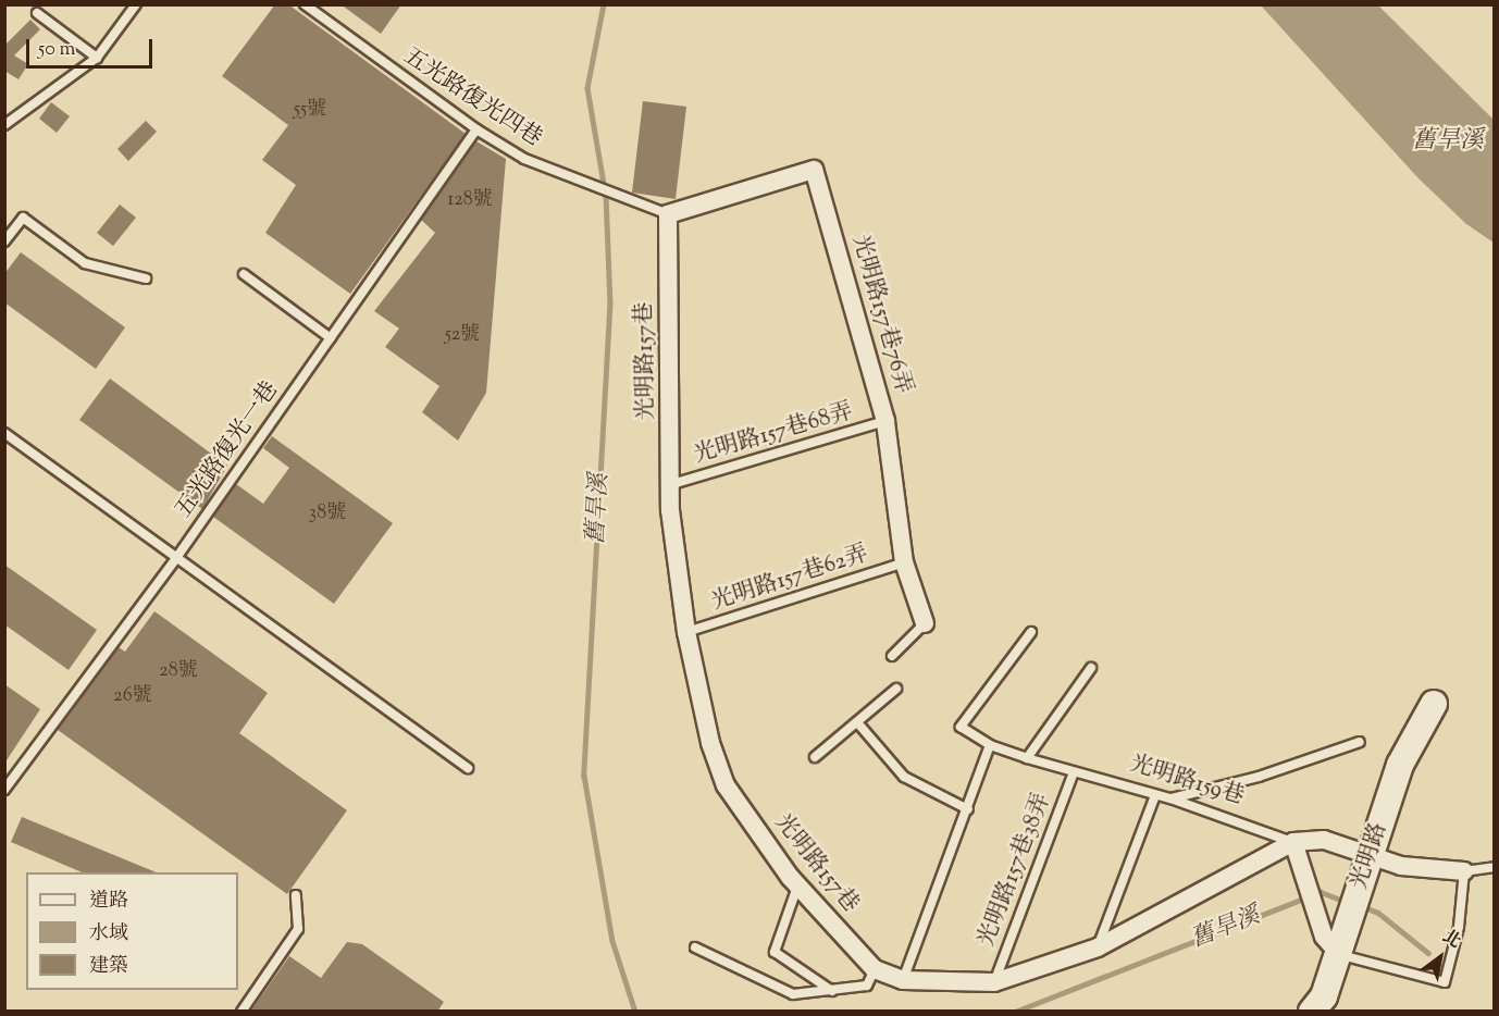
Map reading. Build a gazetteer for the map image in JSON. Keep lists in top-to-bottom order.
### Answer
{
  "streets": {
    "street": [
      "光明路157巷76弄",
      "光明路157巷",
      "光明路159巷",
      "光明路"
    ],
    "lane": [
      "五光路復光四巷",
      "光明路157巷68弄",
      "五光路復光一巷",
      "光明路157巷62弄",
      "光明路157巷38弄"
    ]
  },
  "crossings": [
    ["五光路復光四巷", "光明路157巷76弄"],
    ["五光路復光四巷", "光明路157巷"],
    ["五光路復光四巷", "五光路復光一巷"],
    ["光明路157巷76弄", "光明路157巷"],
    ["光明路157巷76弄", "光明路157巷68弄"],
    ["光明路157巷76弄", "光明路157巷62弄"],
    ["光明路157巷", "光明路157巷68弄"],
    ["光明路157巷", "光明路157巷62弄"],
    ["光明路157巷", "光明路159巷"],
    ["光明路157巷", "光明路157巷38弄"],
    ["光明路159巷", "光明路"],
    ["光明路159巷", "光明路157巷38弄"]
  ],
  "water": ["舊旱溪"],
  "house_numbers": [
    "55號",
    "128號",
    "52號",
    "38號",
    "28號",
    "26號"
  ],
  "legend": ["道路", "水域", "建築"],
  "scale_bar": "50 m",
  "north": "top right"
}
